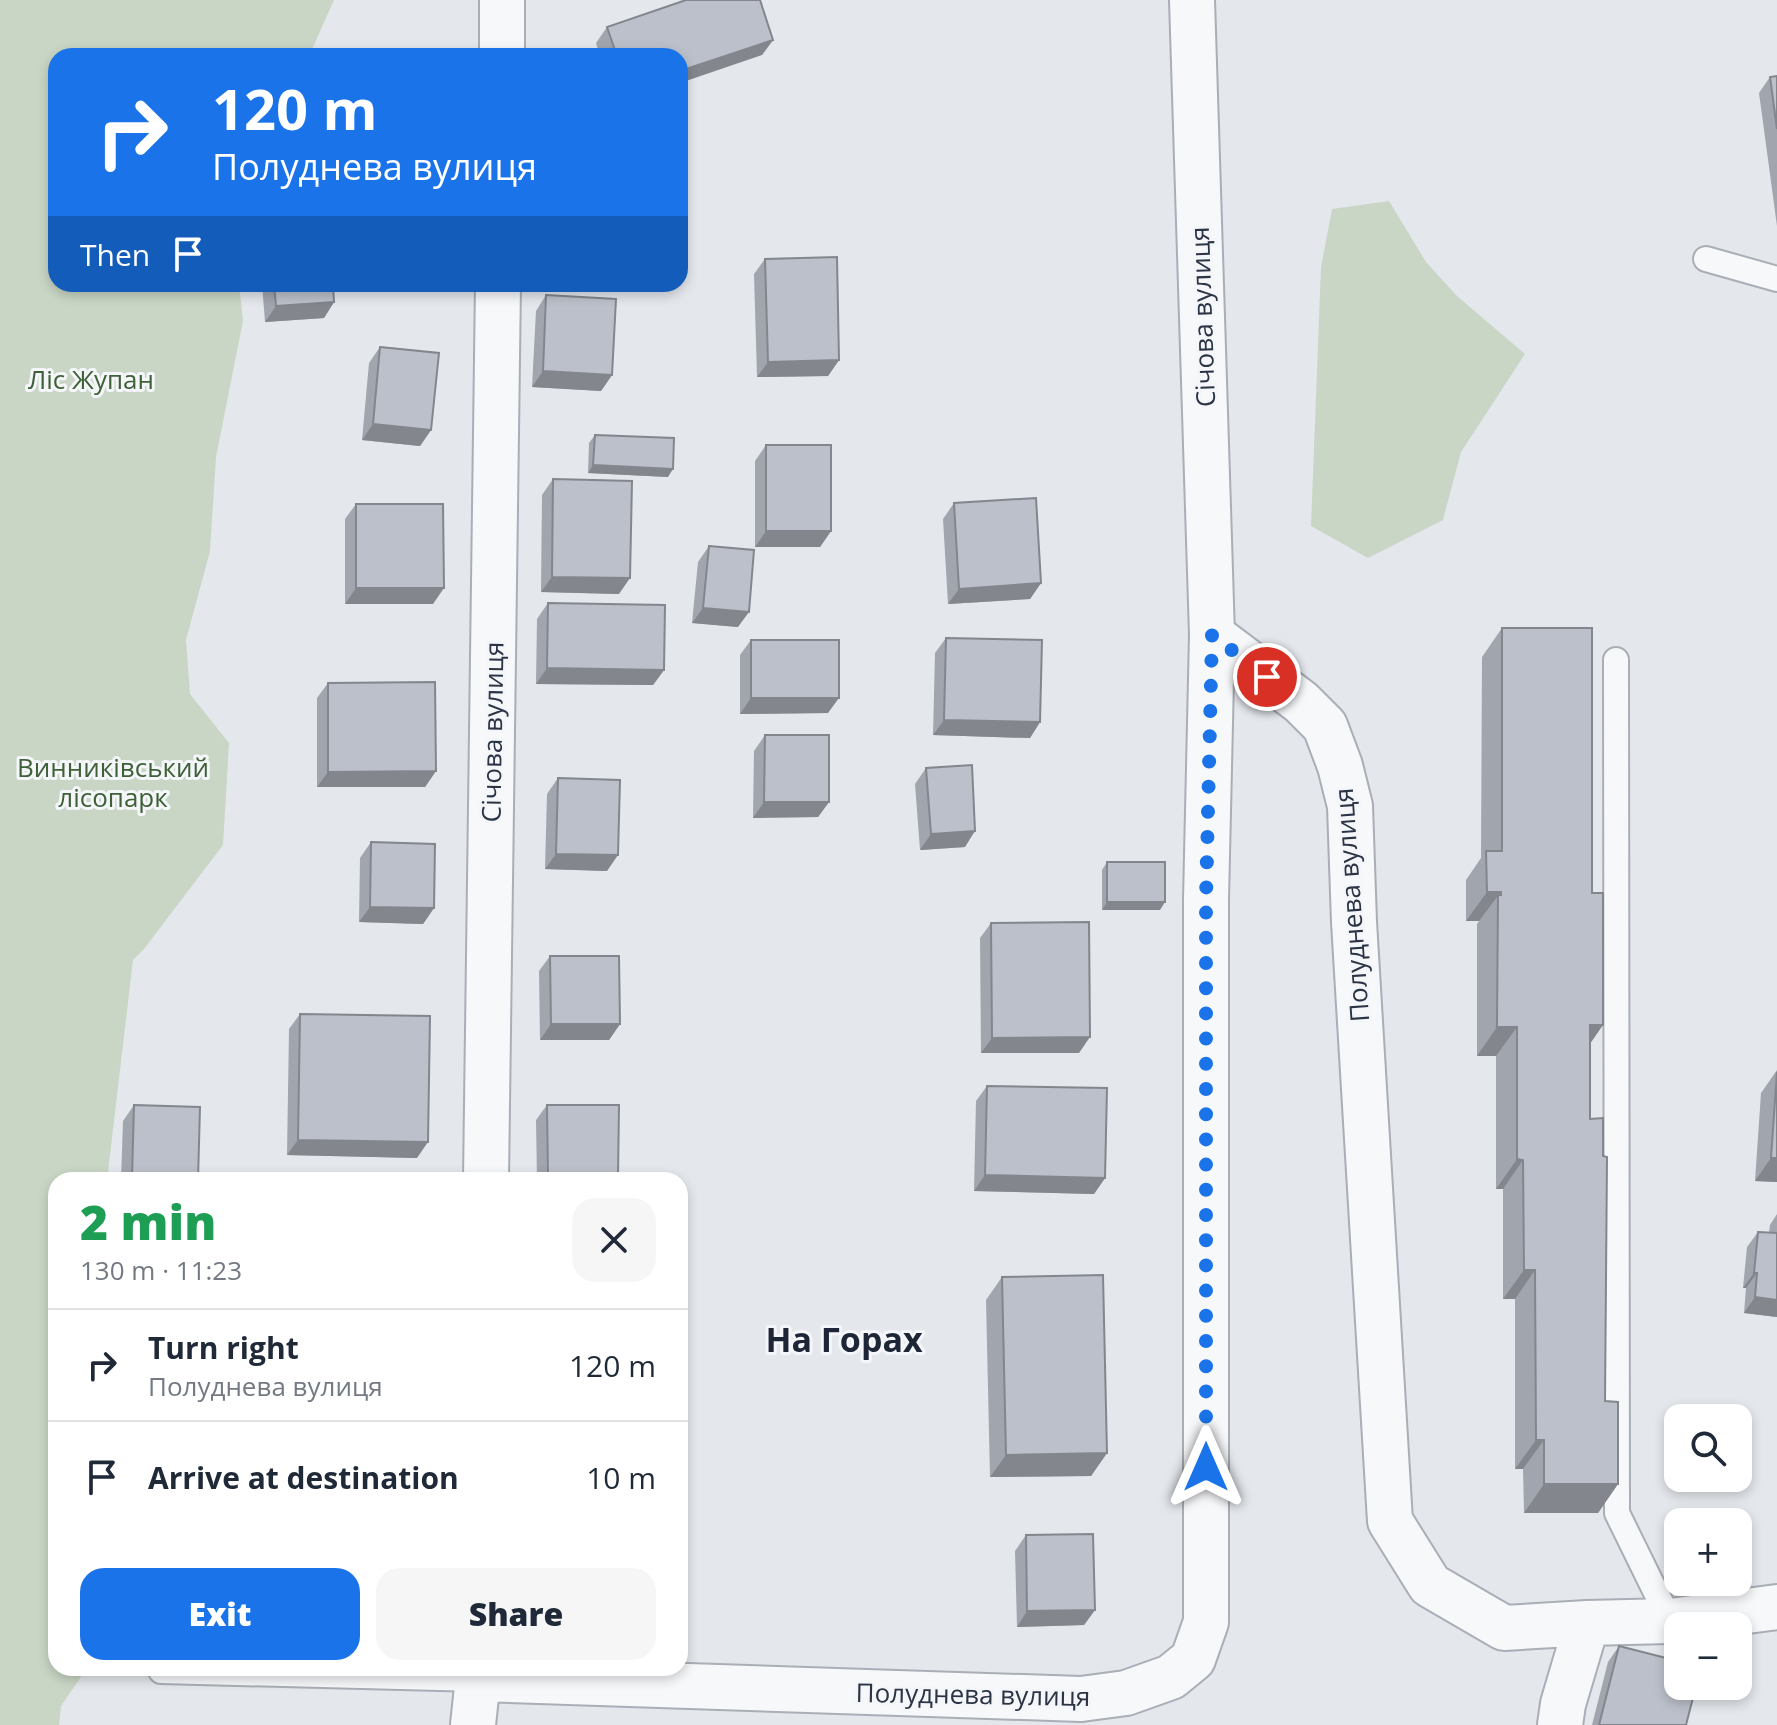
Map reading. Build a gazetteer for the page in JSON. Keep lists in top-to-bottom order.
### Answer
{
  "streets": {
    "street": ["Січова вулиця", "Полуднева вулиця"]
  },
  "crossings": [
    ["Січова вулиця", "Полуднева вулиця"]
  ],
  "districts": ["На Горах"],
  "parks": ["Ліс Жупан", "Винниківський лісопарк"],
  "page": {
    "turn": ["120 m", "Полуднева вулиця"],
    "then": "Then",
    "heading": ["2 min", "130 m · 11:23"],
    "list": [
      {
        "name": "Turn right",
        "note": "Полуднева вулиця",
        "value": "120 m"
      },
      {
        "name": "Arrive at destination",
        "value": "10 m"
      }
    ],
    "map_buttons": ["+", "−"],
    "buttons": ["Exit", "Share"]
  }
}
